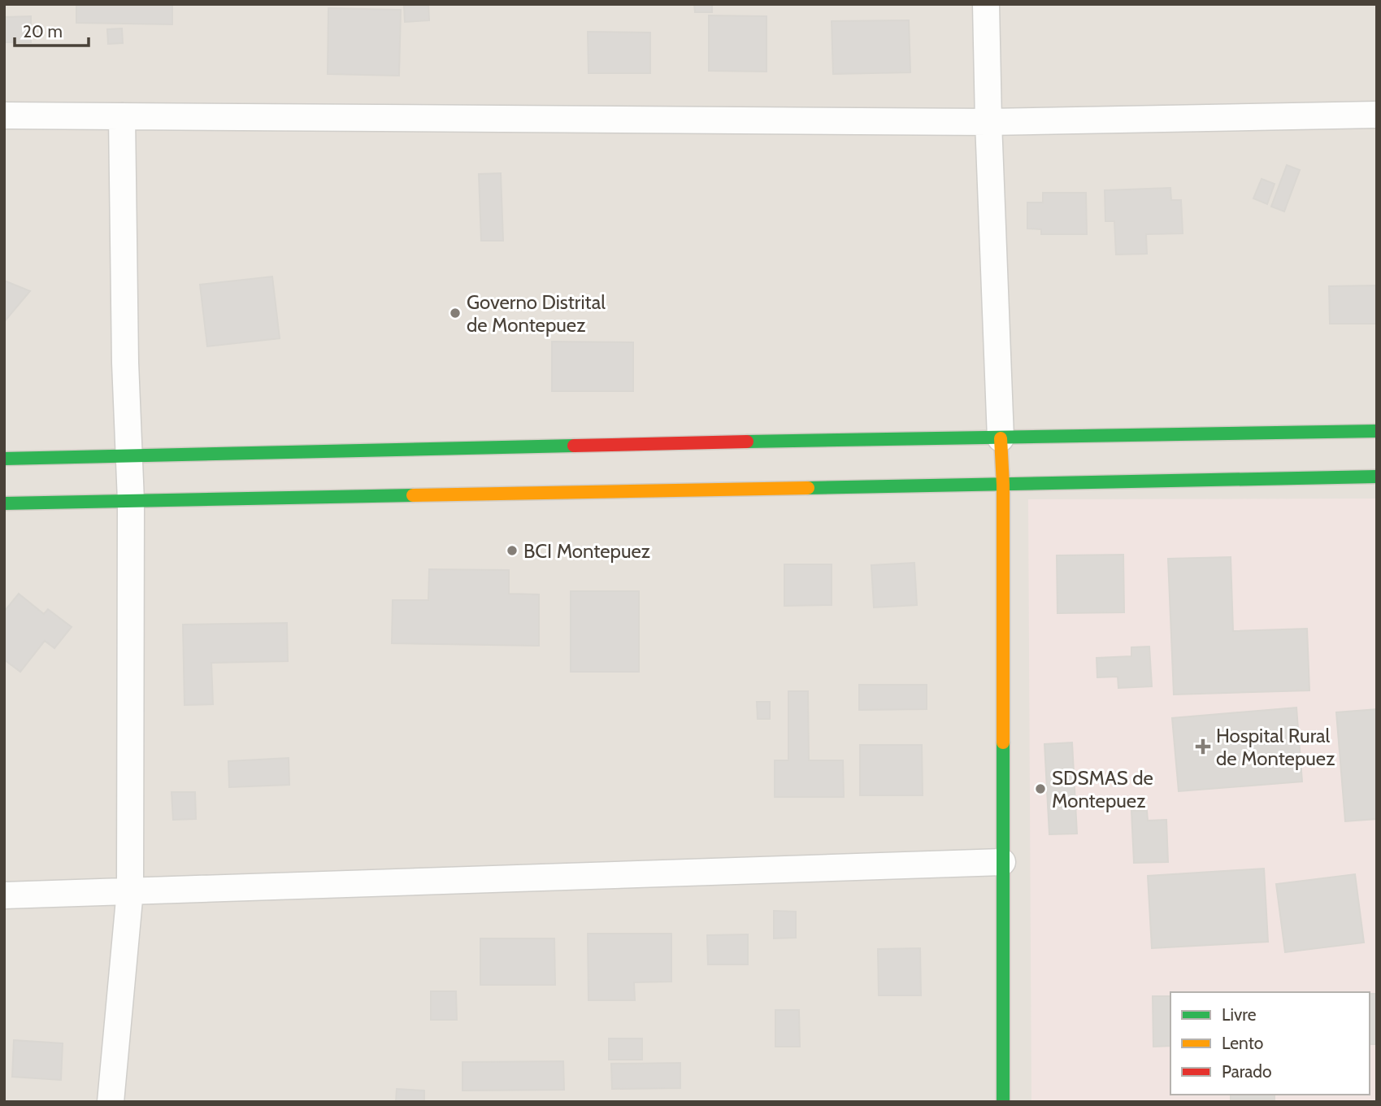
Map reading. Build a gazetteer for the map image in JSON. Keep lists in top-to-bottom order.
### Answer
{
  "places": {
    "other": ["Governo Distrital de Montepuez", "BCI Montepuez", "SDSMAS de Montepuez"],
    "health": ["Hospital Rural de Montepuez"]
  },
  "legend": ["Livre", "Lento", "Parado"],
  "scale_bar": "20 m"
}
